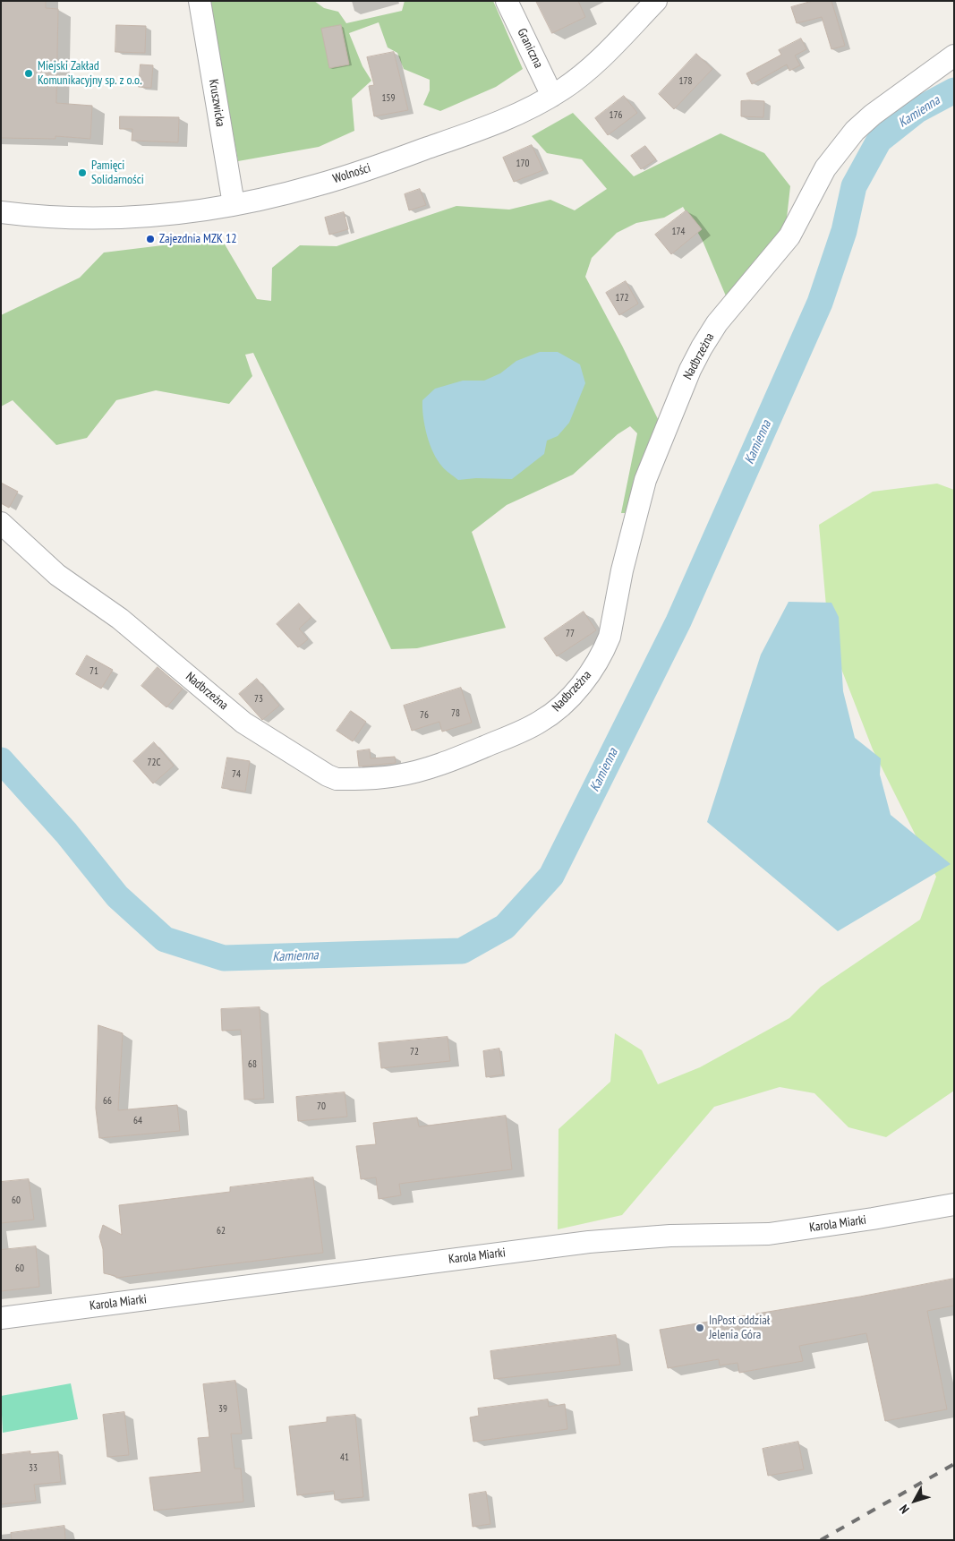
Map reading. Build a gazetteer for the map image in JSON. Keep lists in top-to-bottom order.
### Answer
{
  "streets": {
    "street": [
      "Graniczna",
      "Kruszwicka",
      "Wolności",
      "Nadbrzeżna",
      "Karola Miarki"
    ]
  },
  "crossings": [
    ["Graniczna", "Wolności"],
    ["Kruszwicka", "Wolności"]
  ],
  "water": ["Kamienna"],
  "places": [
    "Miejski Zakład Komunikacyjny sp. z o.o.",
    "Pamięci Solidarności",
    "Zajezdnia MZK 12",
    "InPost oddział Jelenia Góra"
  ],
  "house_numbers": [
    "178",
    "159",
    "176",
    "170",
    "174",
    "172",
    "77",
    "71",
    "73",
    "78",
    "76",
    "72C",
    "74",
    "72",
    "68",
    "66",
    "70",
    "64",
    "60",
    "62",
    "60",
    "39",
    "41",
    "33"
  ],
  "north": "bottom left"
}
